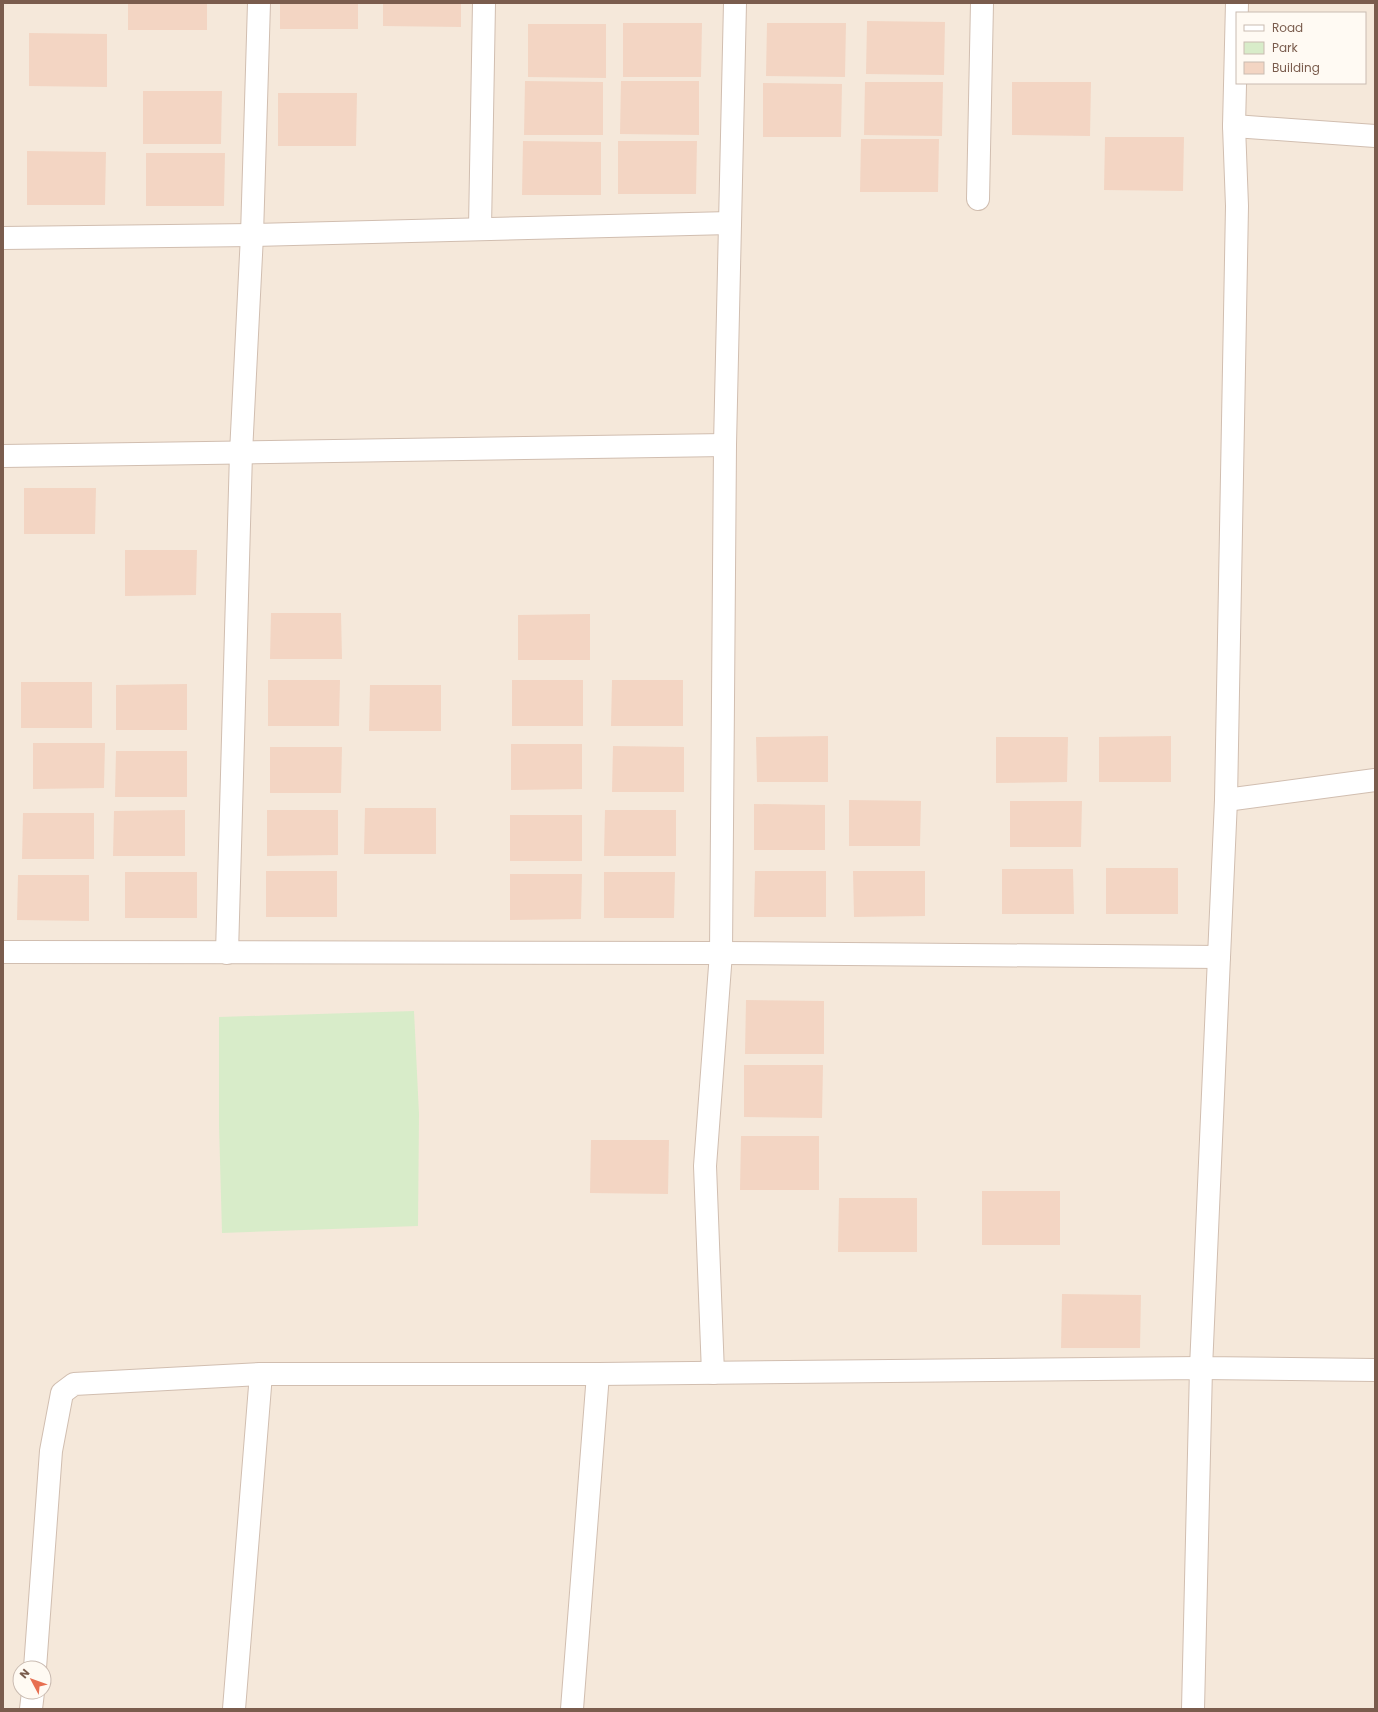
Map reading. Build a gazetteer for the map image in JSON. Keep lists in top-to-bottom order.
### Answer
{
  "legend": ["Road", "Park", "Building"],
  "north": "top left"
}
